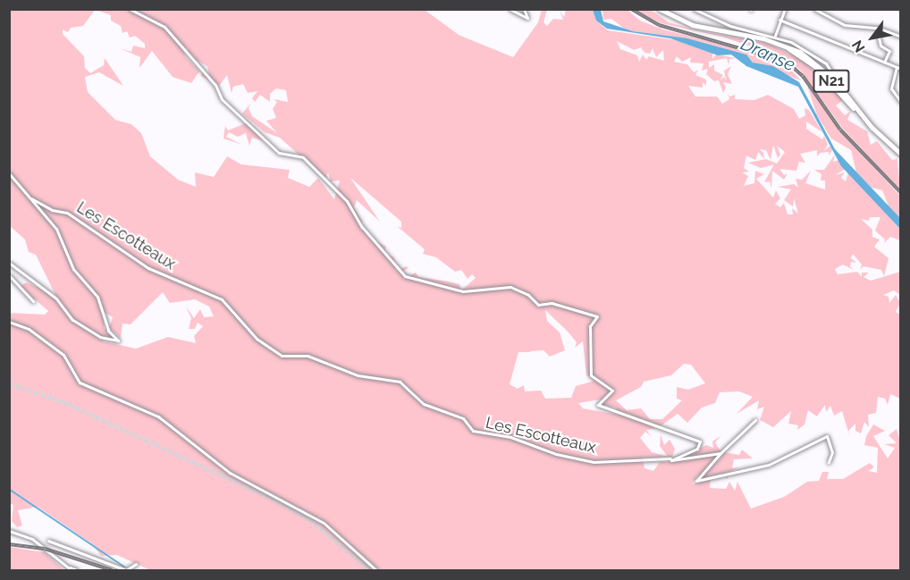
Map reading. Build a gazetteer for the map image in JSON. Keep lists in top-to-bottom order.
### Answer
{
  "streets": {
    "main road": ["N21"],
    "street": ["Les Escotteaux"]
  },
  "water": ["Dranse"],
  "north": "bottom left"
}
